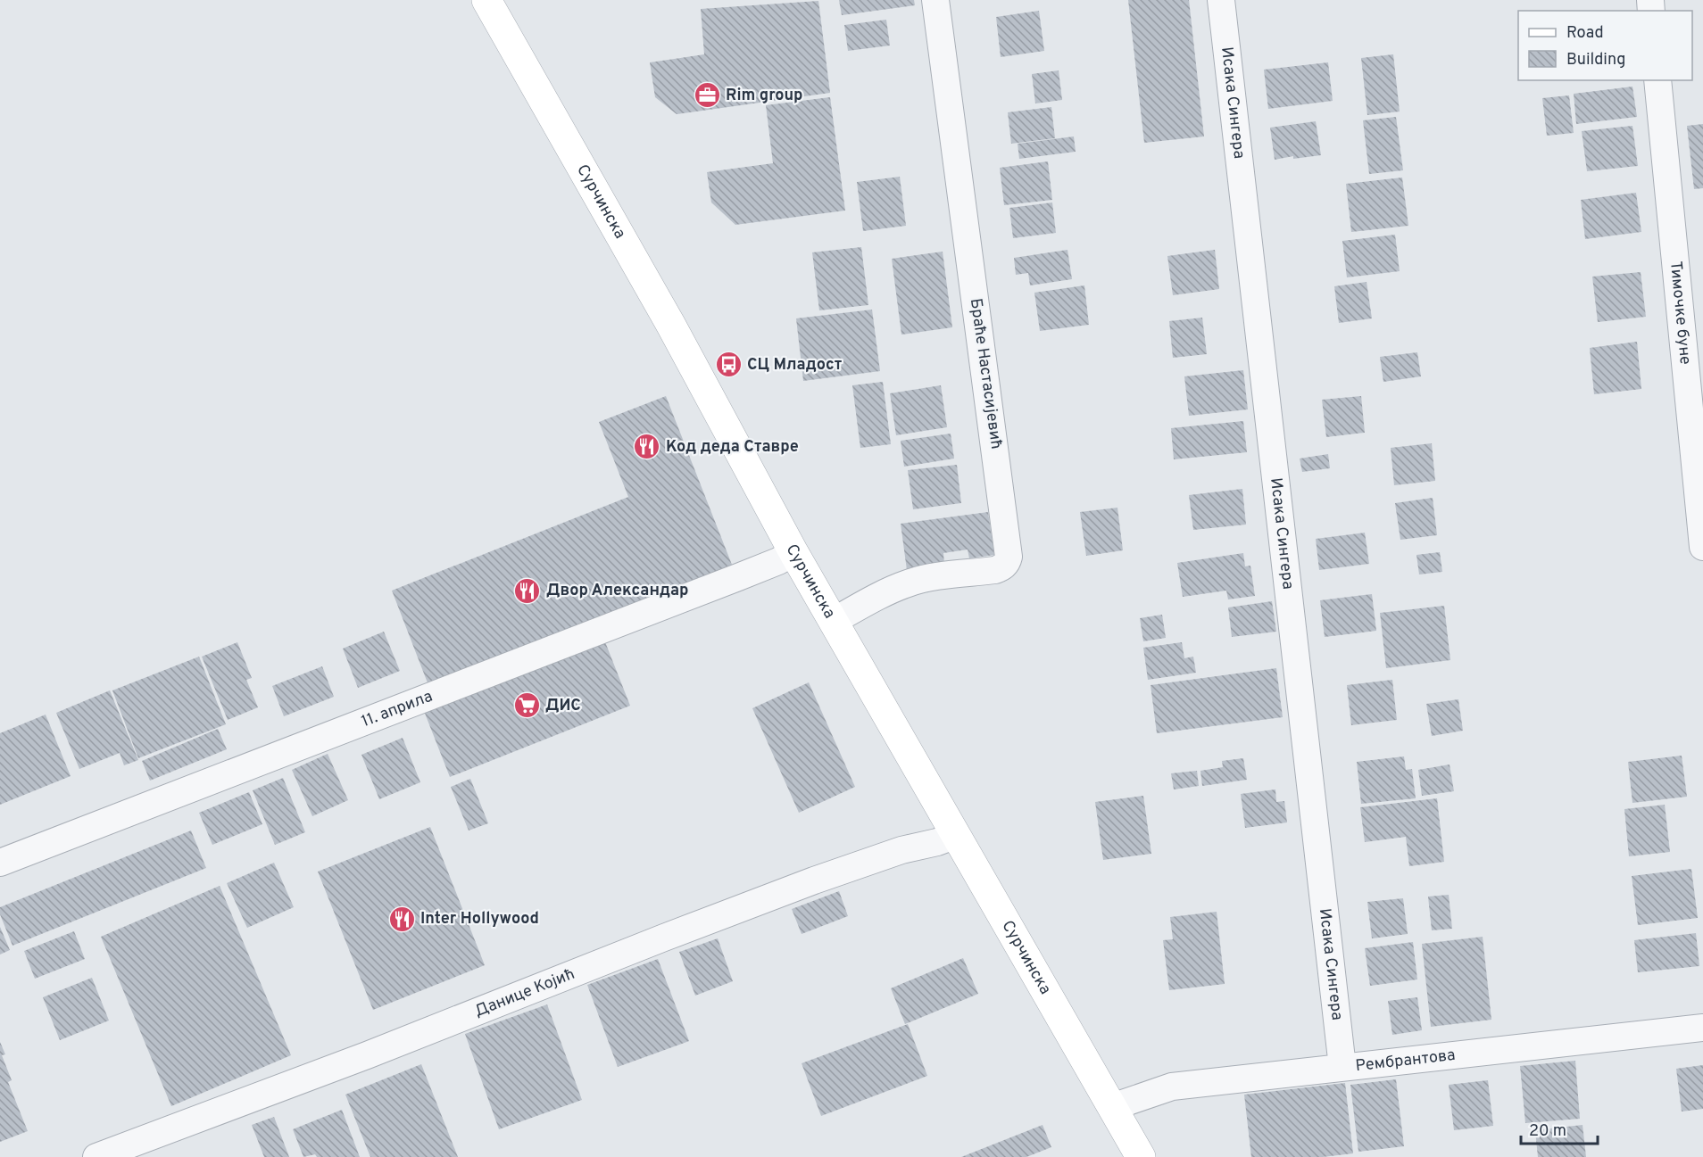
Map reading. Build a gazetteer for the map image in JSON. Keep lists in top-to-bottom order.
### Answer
{
  "streets": {
    "main road": ["Сурчинска"],
    "street": [
      "Исака Сингера",
      "Тимочке буне",
      "Браће Настасијевић",
      "11. априла",
      "Данице Којић",
      "Рембрантова"
    ]
  },
  "crossings": [
    ["Исака Сингера", "Рембрантова"],
    ["Сурчинска", "Браће Настасијевић"],
    ["Сурчинска", "11. априла"],
    ["Сурчинска", "Данице Којић"],
    ["Сурчинска", "Рембрантова"]
  ],
  "places": {
    "office": ["Rim group"],
    "bus stop": ["СЦ Младост"],
    "restaurant": ["Код деда Ставре", "Двор Александар", "Inter Hollywood"],
    "supermarket": ["ДИС"]
  },
  "legend": ["Road", "Building"],
  "scale_bar": "20 m"
}
